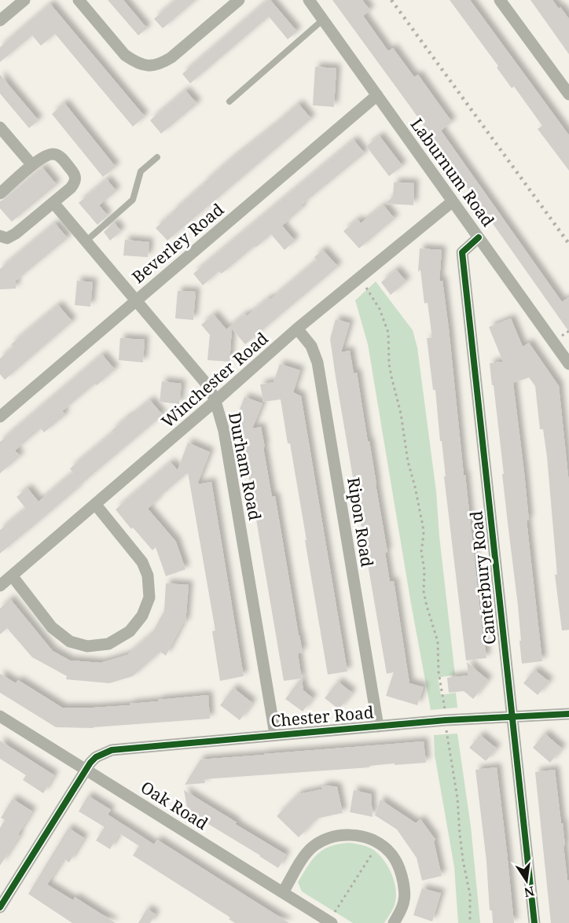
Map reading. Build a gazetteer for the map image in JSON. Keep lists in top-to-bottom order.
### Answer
{
  "streets": {
    "street": [
      "Laburnum Road",
      "Beverley Road",
      "Winchester Road",
      "Durham Road",
      "Ripon Road",
      "Canterbury Road",
      "Chester Road",
      "Oak Road"
    ]
  },
  "crossings": [
    ["Laburnum Road", "Beverley Road"],
    ["Laburnum Road", "Winchester Road"],
    ["Laburnum Road", "Canterbury Road"],
    ["Beverley Road", "Durham Road"],
    ["Winchester Road", "Durham Road"],
    ["Winchester Road", "Ripon Road"],
    ["Durham Road", "Chester Road"],
    ["Ripon Road", "Chester Road"],
    ["Canterbury Road", "Chester Road"],
    ["Chester Road", "Oak Road"]
  ],
  "north": "bottom"
}
